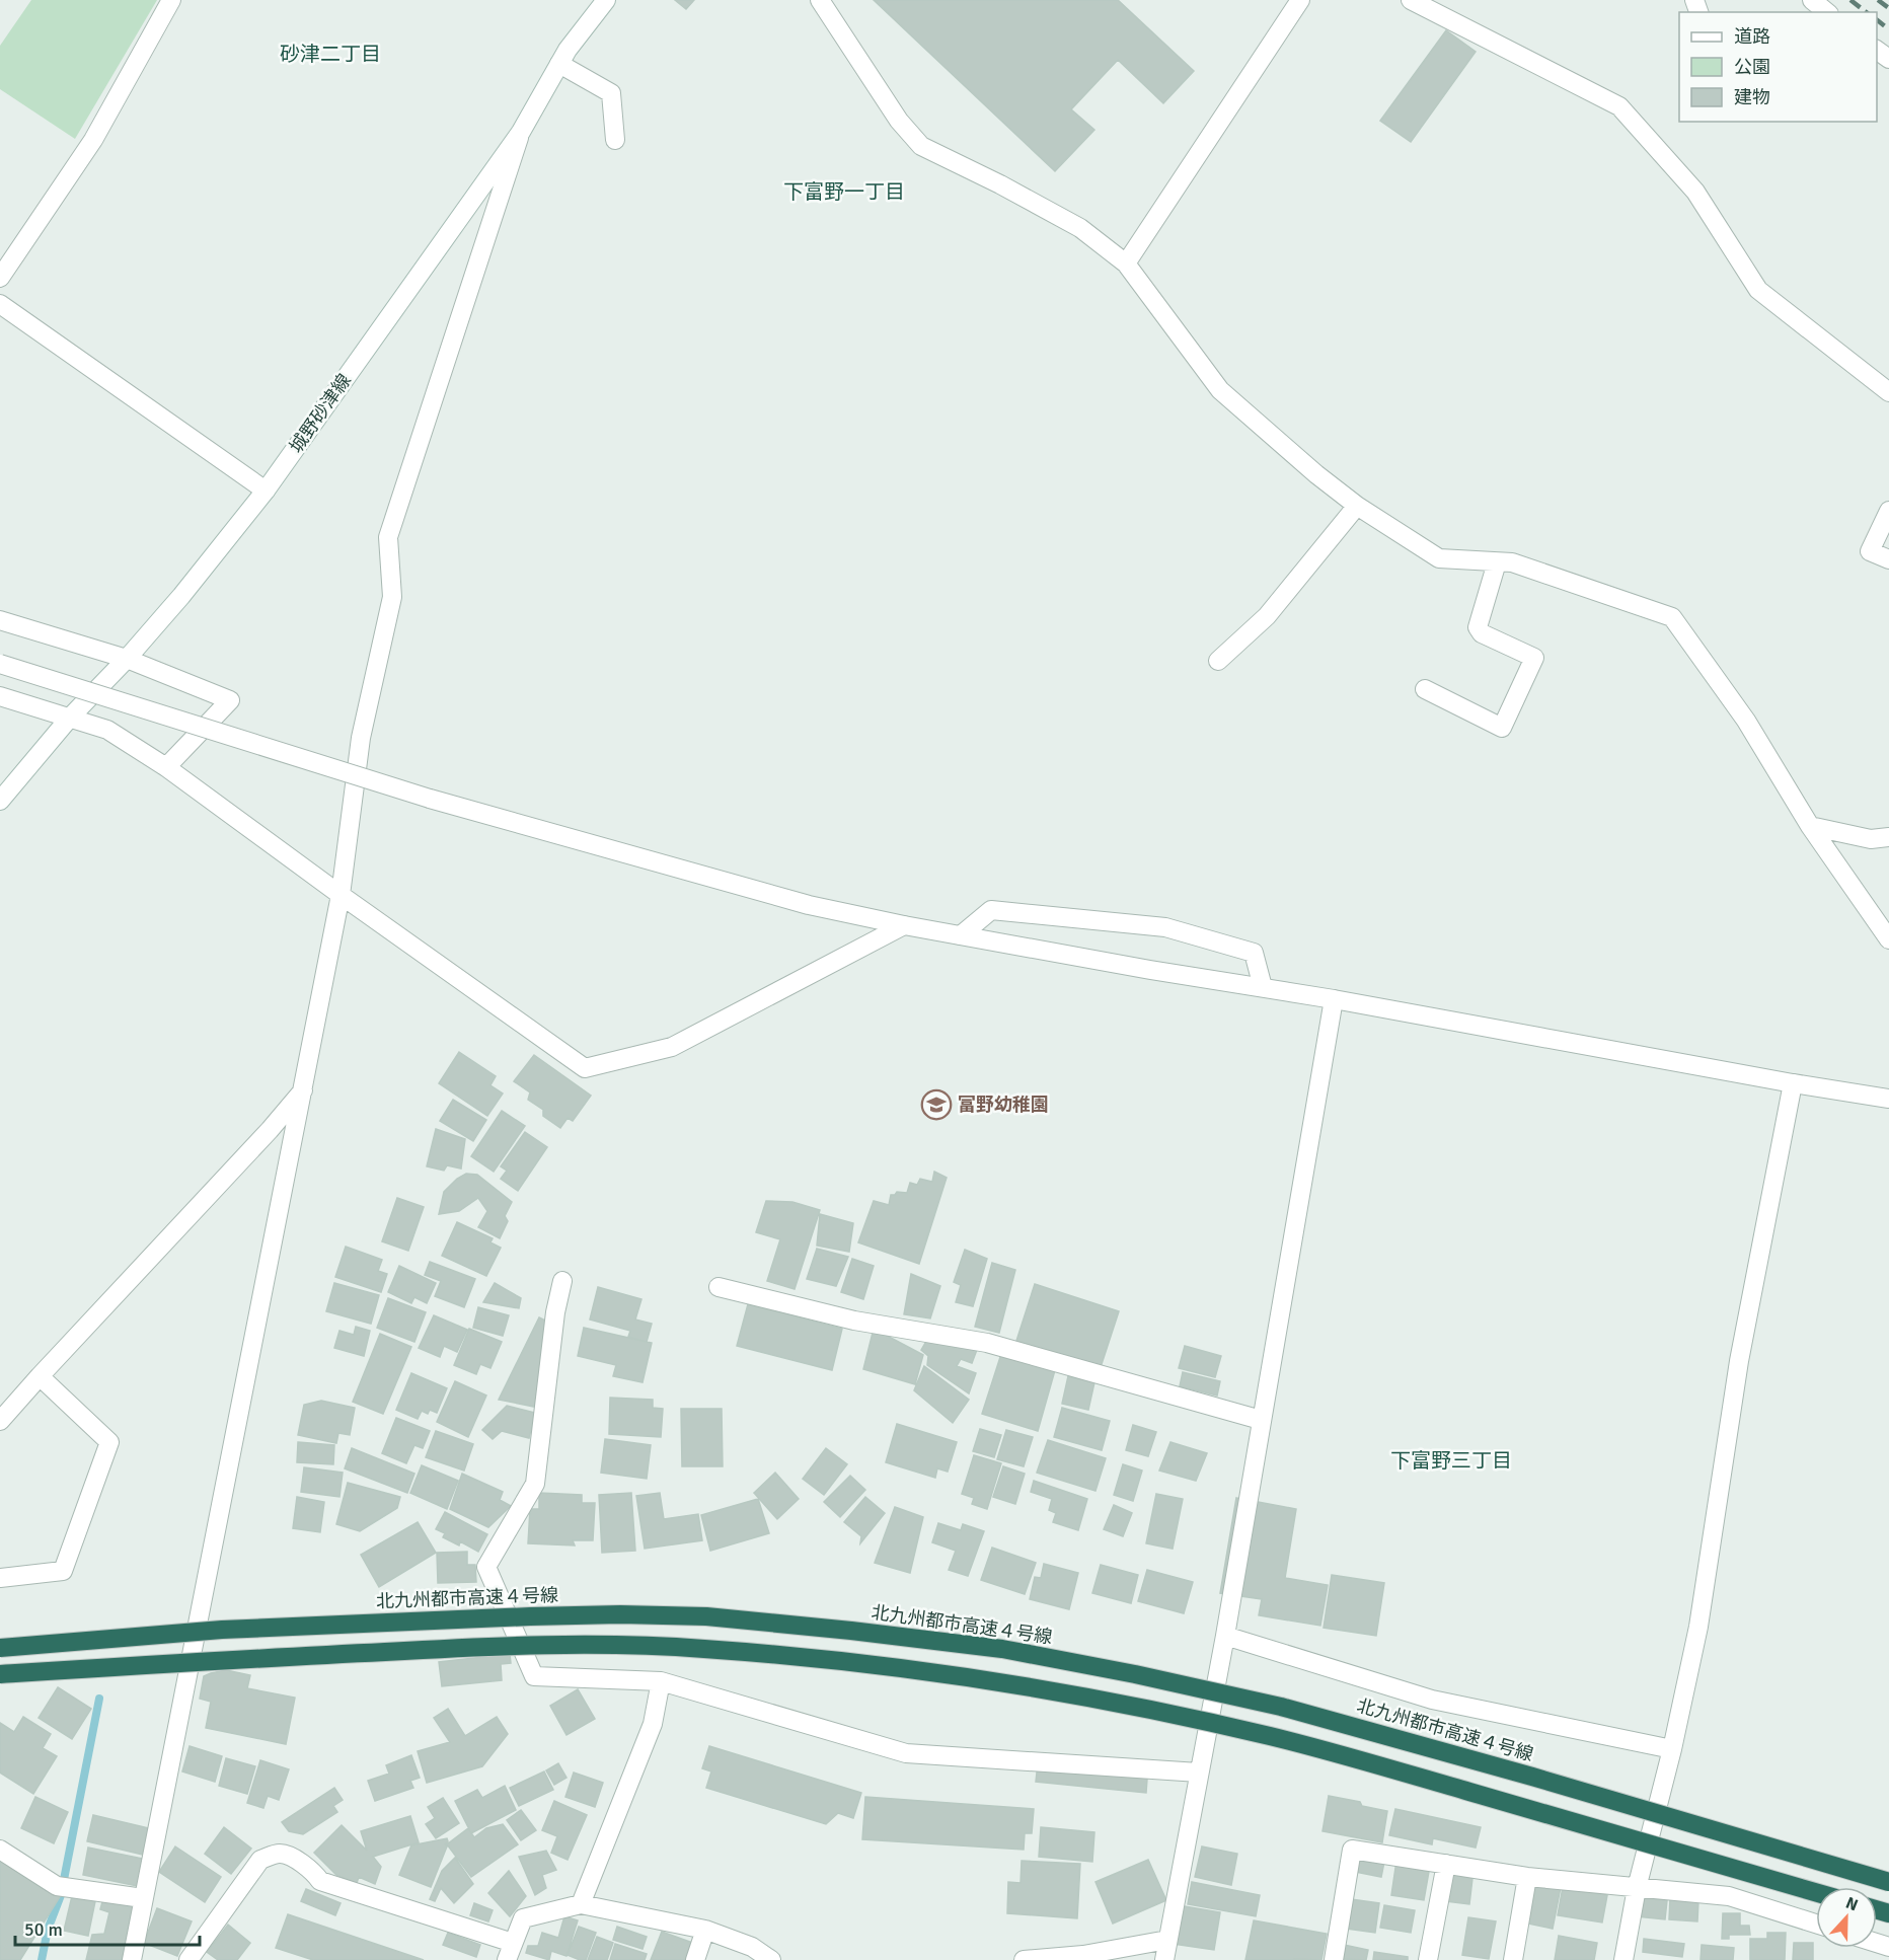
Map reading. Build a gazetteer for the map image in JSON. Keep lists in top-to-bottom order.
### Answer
{
  "streets": {
    "highway": ["北九州都市高速４号線"],
    "street": ["城野砂津線"]
  },
  "districts": ["砂津二丁目", "下富野一丁目", "下富野三丁目"],
  "places": {
    "school or university": ["富野幼稚園"]
  },
  "legend": ["道路", "公園", "建物"],
  "scale_bar": "50 m",
  "north": "top"
}
